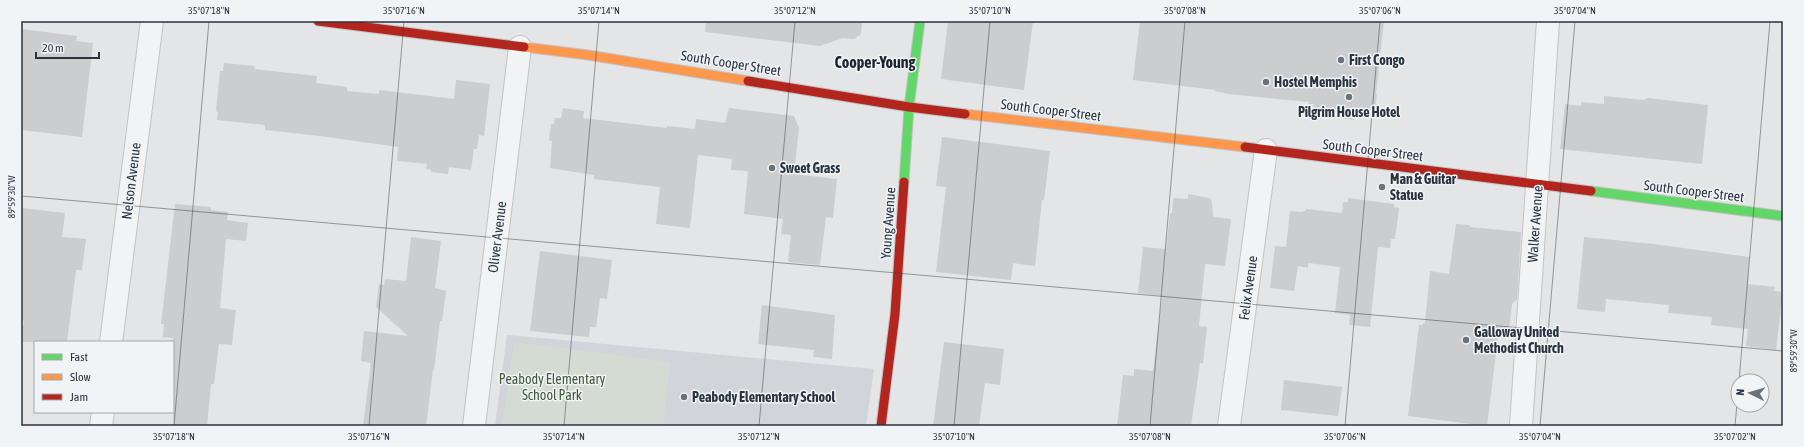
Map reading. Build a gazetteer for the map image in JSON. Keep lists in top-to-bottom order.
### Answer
{
  "streets": {
    "main road": ["South Cooper Street", "Young Avenue"],
    "street": [
      "Nelson Avenue",
      "Walker Avenue",
      "Oliver Avenue",
      "Felix Avenue"
    ]
  },
  "crossings": [
    ["South Cooper Street", "Young Avenue"],
    ["South Cooper Street", "Walker Avenue"],
    ["South Cooper Street", "Oliver Avenue"],
    ["South Cooper Street", "Felix Avenue"]
  ],
  "districts": ["Cooper-Young"],
  "parks": ["Peabody Elementary School Park"],
  "places": [
    "First Congo",
    "Hostel Memphis",
    "Pilgrim House Hotel",
    "Sweet Grass",
    "Man & Guitar Statue",
    "Galloway United Methodist Church",
    "Peabody Elementary School"
  ],
  "legend": ["Fast", "Slow", "Jam"],
  "scale_bar": "20 m",
  "north": "left",
  "coordinates": [
    "35°07'18\"N",
    "35°07'16\"N",
    "35°07'14\"N",
    "35°07'12\"N",
    "35°07'10\"N",
    "35°07'08\"N",
    "35°07'06\"N",
    "35°07'04\"N",
    "89°59'30\"W",
    "35°07'02\"N"
  ]
}
